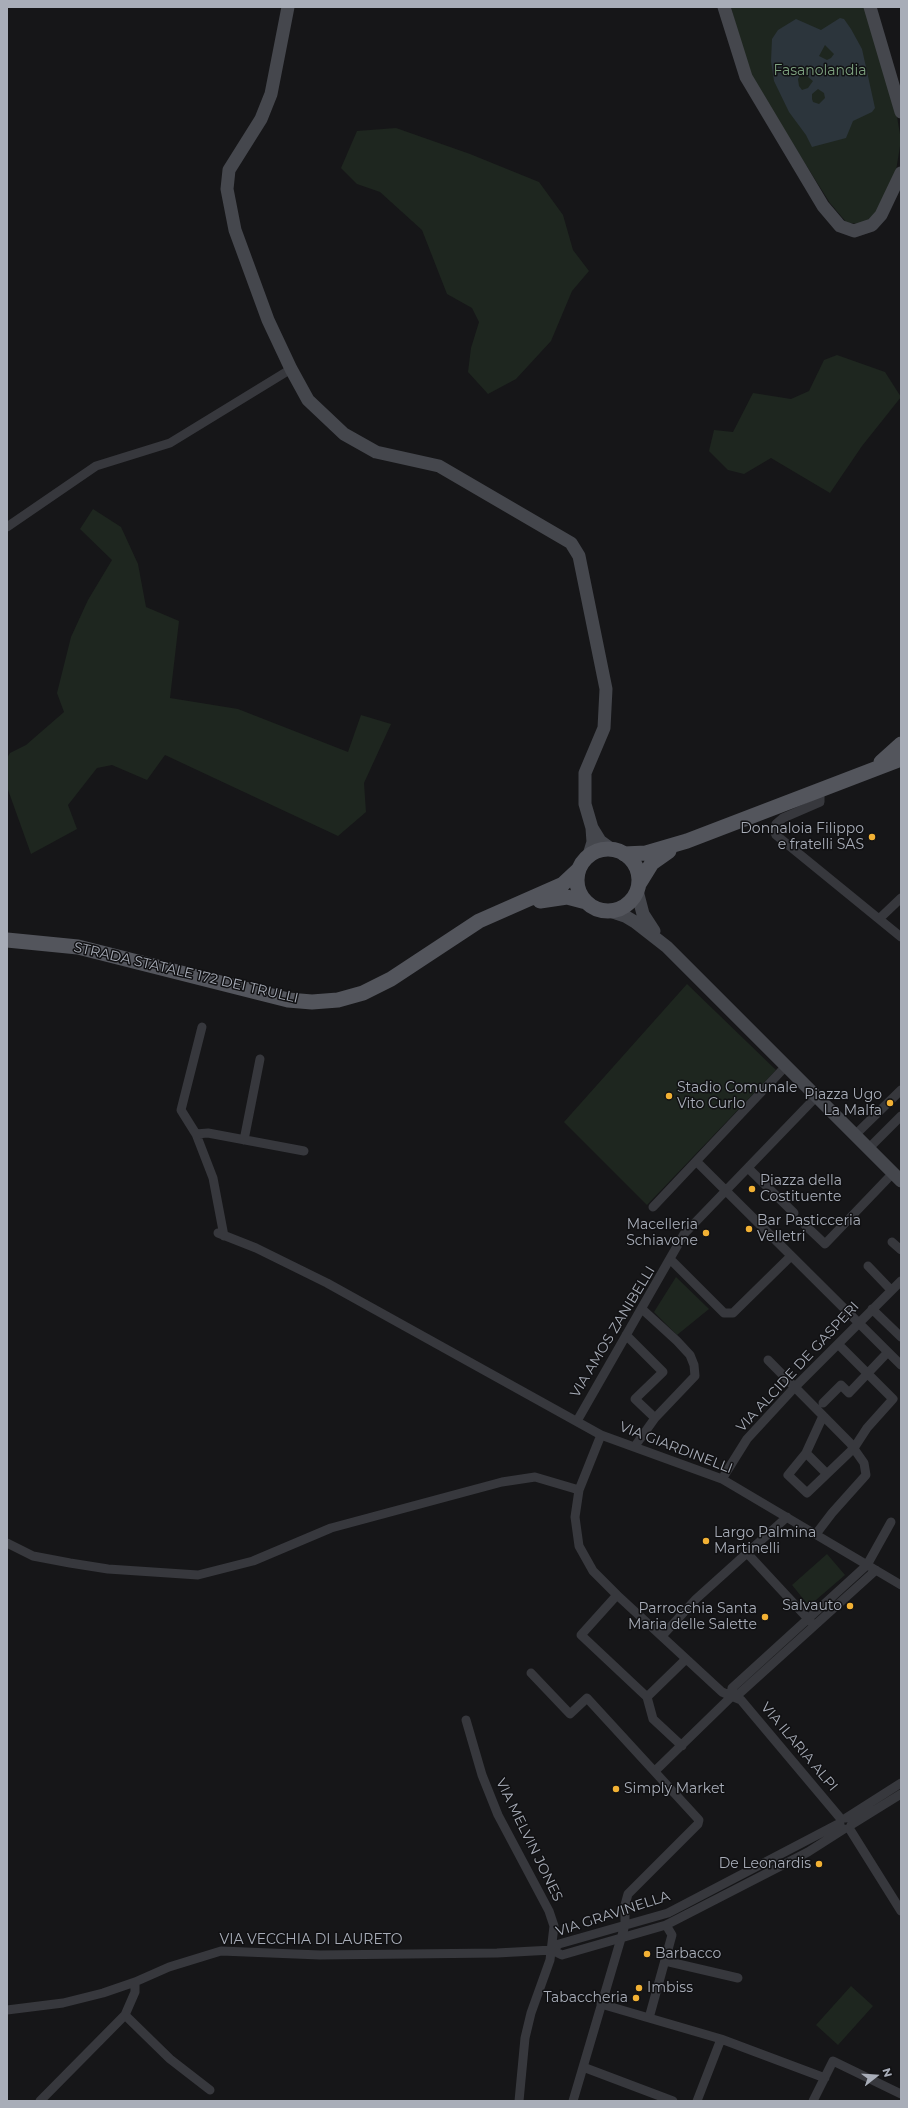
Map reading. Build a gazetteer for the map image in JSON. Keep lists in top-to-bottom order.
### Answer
{
  "streets": {
    "main road": ["STRADA STATALE 172 DEI TRULLI"],
    "street": [
      "VIA AMOS ZANIBELLI",
      "VIA ALCIDE DE GASPERI",
      "VIA GIARDINELLI",
      "VIA ILARIA ALPI",
      "VIA MELVIN JONES",
      "VIA GRAVINELLA",
      "VIA VECCHIA DI LAURETO"
    ]
  },
  "crossings": [
    ["VIA AMOS ZANIBELLI", "VIA GIARDINELLI"],
    ["VIA ALCIDE DE GASPERI", "VIA GIARDINELLI"],
    ["VIA GIARDINELLI", "VIA ILARIA ALPI"],
    ["VIA ILARIA ALPI", "VIA GRAVINELLA"],
    ["VIA MELVIN JONES", "VIA GRAVINELLA"],
    ["VIA MELVIN JONES", "VIA VECCHIA DI LAURETO"],
    ["VIA GRAVINELLA", "VIA VECCHIA DI LAURETO"]
  ],
  "parks": ["Fasanolandia"],
  "places": [
    "Donnaloia Filippo e fratelli SAS",
    "Stadio Comunale Vito Curlo",
    "Piazza Ugo La Malfa",
    "Piazza della Costituente",
    "Bar Pasticceria Velletri",
    "Macelleria Schiavone",
    "Largo Palmina Martinelli",
    "Salvauto",
    "Parrocchia Santa Maria delle Salette",
    "Simply Market",
    "De Leonardis",
    "Barbacco",
    "Imbiss",
    "Tabaccheria"
  ],
  "north": "right"
}
